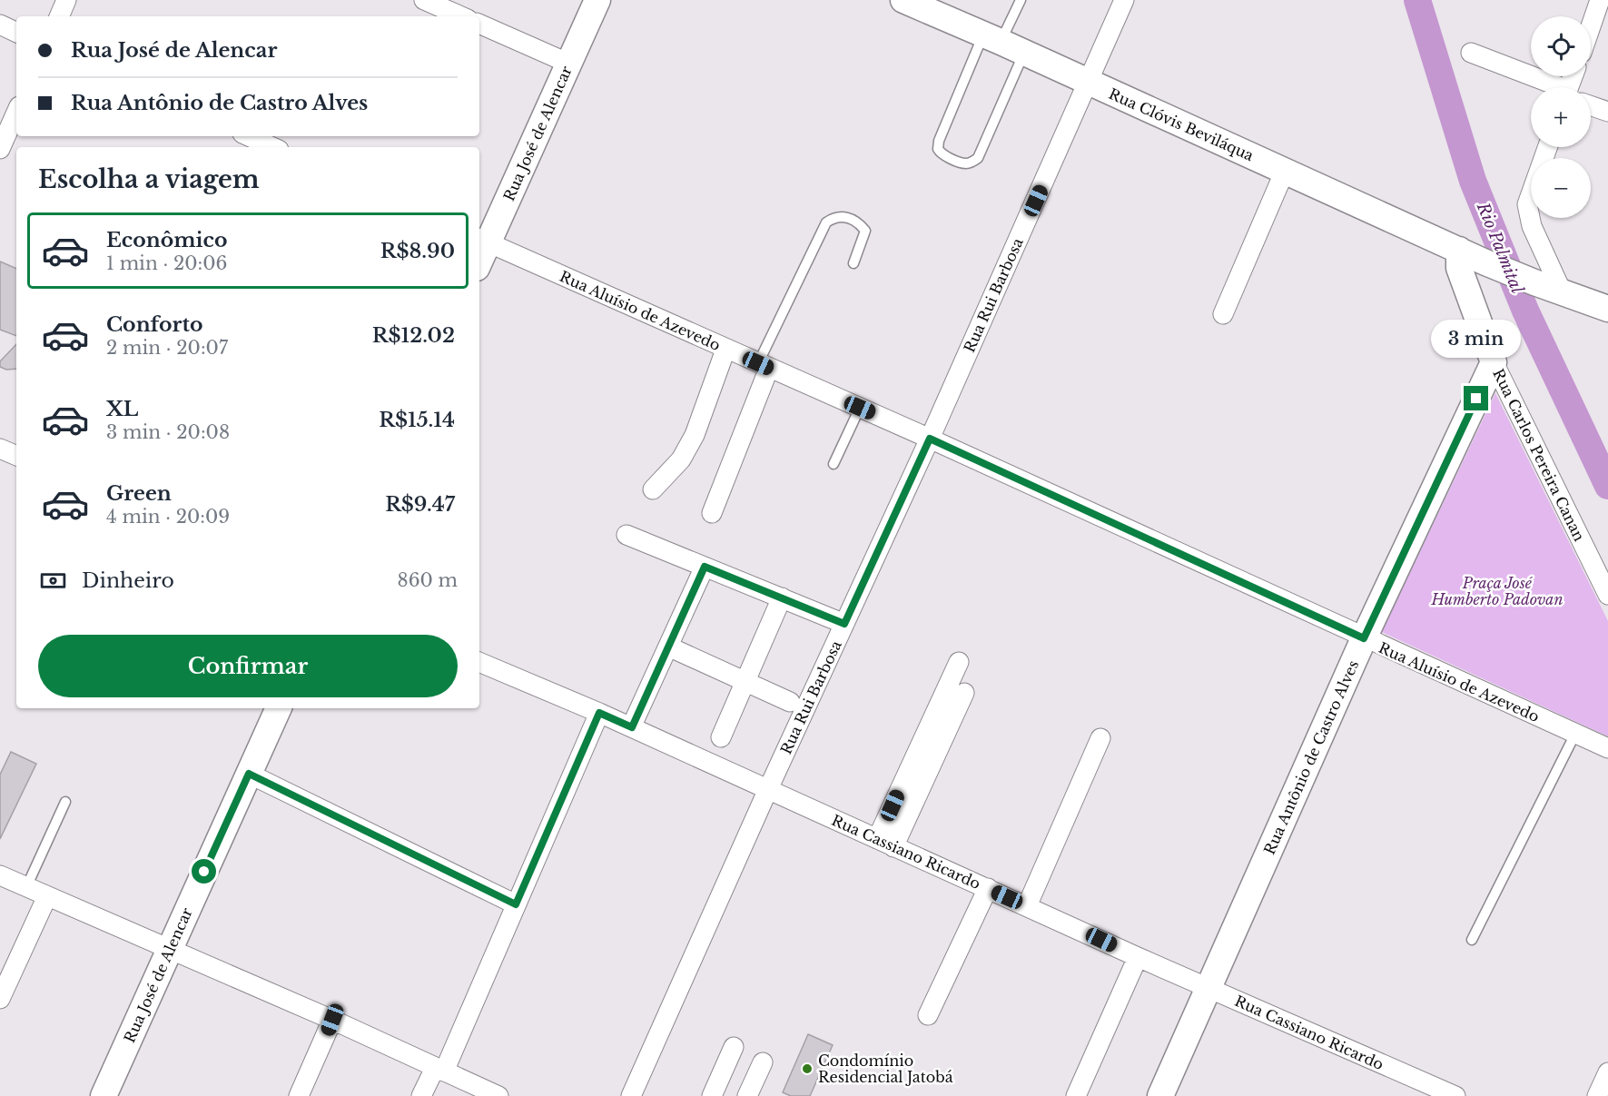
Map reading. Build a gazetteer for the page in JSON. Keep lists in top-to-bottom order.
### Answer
{
  "streets": {
    "street": [
      "Rua Clóvis Beviláqua",
      "Rua José de Alencar",
      "Rua Rui Barbosa",
      "Rua Aluísio de Azevedo",
      "Rua Carlos Pereira Canan",
      "Rua Antônio de Castro Alves",
      "Rua Cassiano Ricardo"
    ]
  },
  "crossings": [
    ["Rua Clóvis Beviláqua", "Rua Rui Barbosa"],
    ["Rua Clóvis Beviláqua", "Rua Carlos Pereira Canan"],
    ["Rua José de Alencar", "Rua Aluísio de Azevedo"],
    ["Rua Rui Barbosa", "Rua Aluísio de Azevedo"],
    ["Rua Rui Barbosa", "Rua Cassiano Ricardo"],
    ["Rua Aluísio de Azevedo", "Rua Antônio de Castro Alves"],
    ["Rua Carlos Pereira Canan", "Rua Antônio de Castro Alves"],
    ["Rua Antônio de Castro Alves", "Rua Cassiano Ricardo"]
  ],
  "water": ["Rio Palmital"],
  "parks": ["Praça José Humberto Padovan"],
  "places": ["Condomínio Residencial Jatobá"],
  "page": {
    "map_buttons": ["+", "−"],
    "banner": ["Rua José de Alencar", "Rua Antônio de Castro Alves"],
    "heading": "Escolha a viagem",
    "list": [
      {
        "name": "Econômico",
        "note": "1 min · 20:06",
        "value": "R$8.90"
      },
      {
        "name": "Conforto",
        "note": "2 min · 20:07",
        "value": "R$12.02"
      },
      {
        "name": "XL",
        "note": "3 min · 20:08",
        "value": "R$15.14"
      },
      {
        "name": "Green",
        "note": "4 min · 20:09",
        "value": "R$9.47"
      }
    ],
    "bubble": "3 min",
    "pay": ["Dinheiro", "860 m"],
    "buttons": "Confirmar"
  }
}
